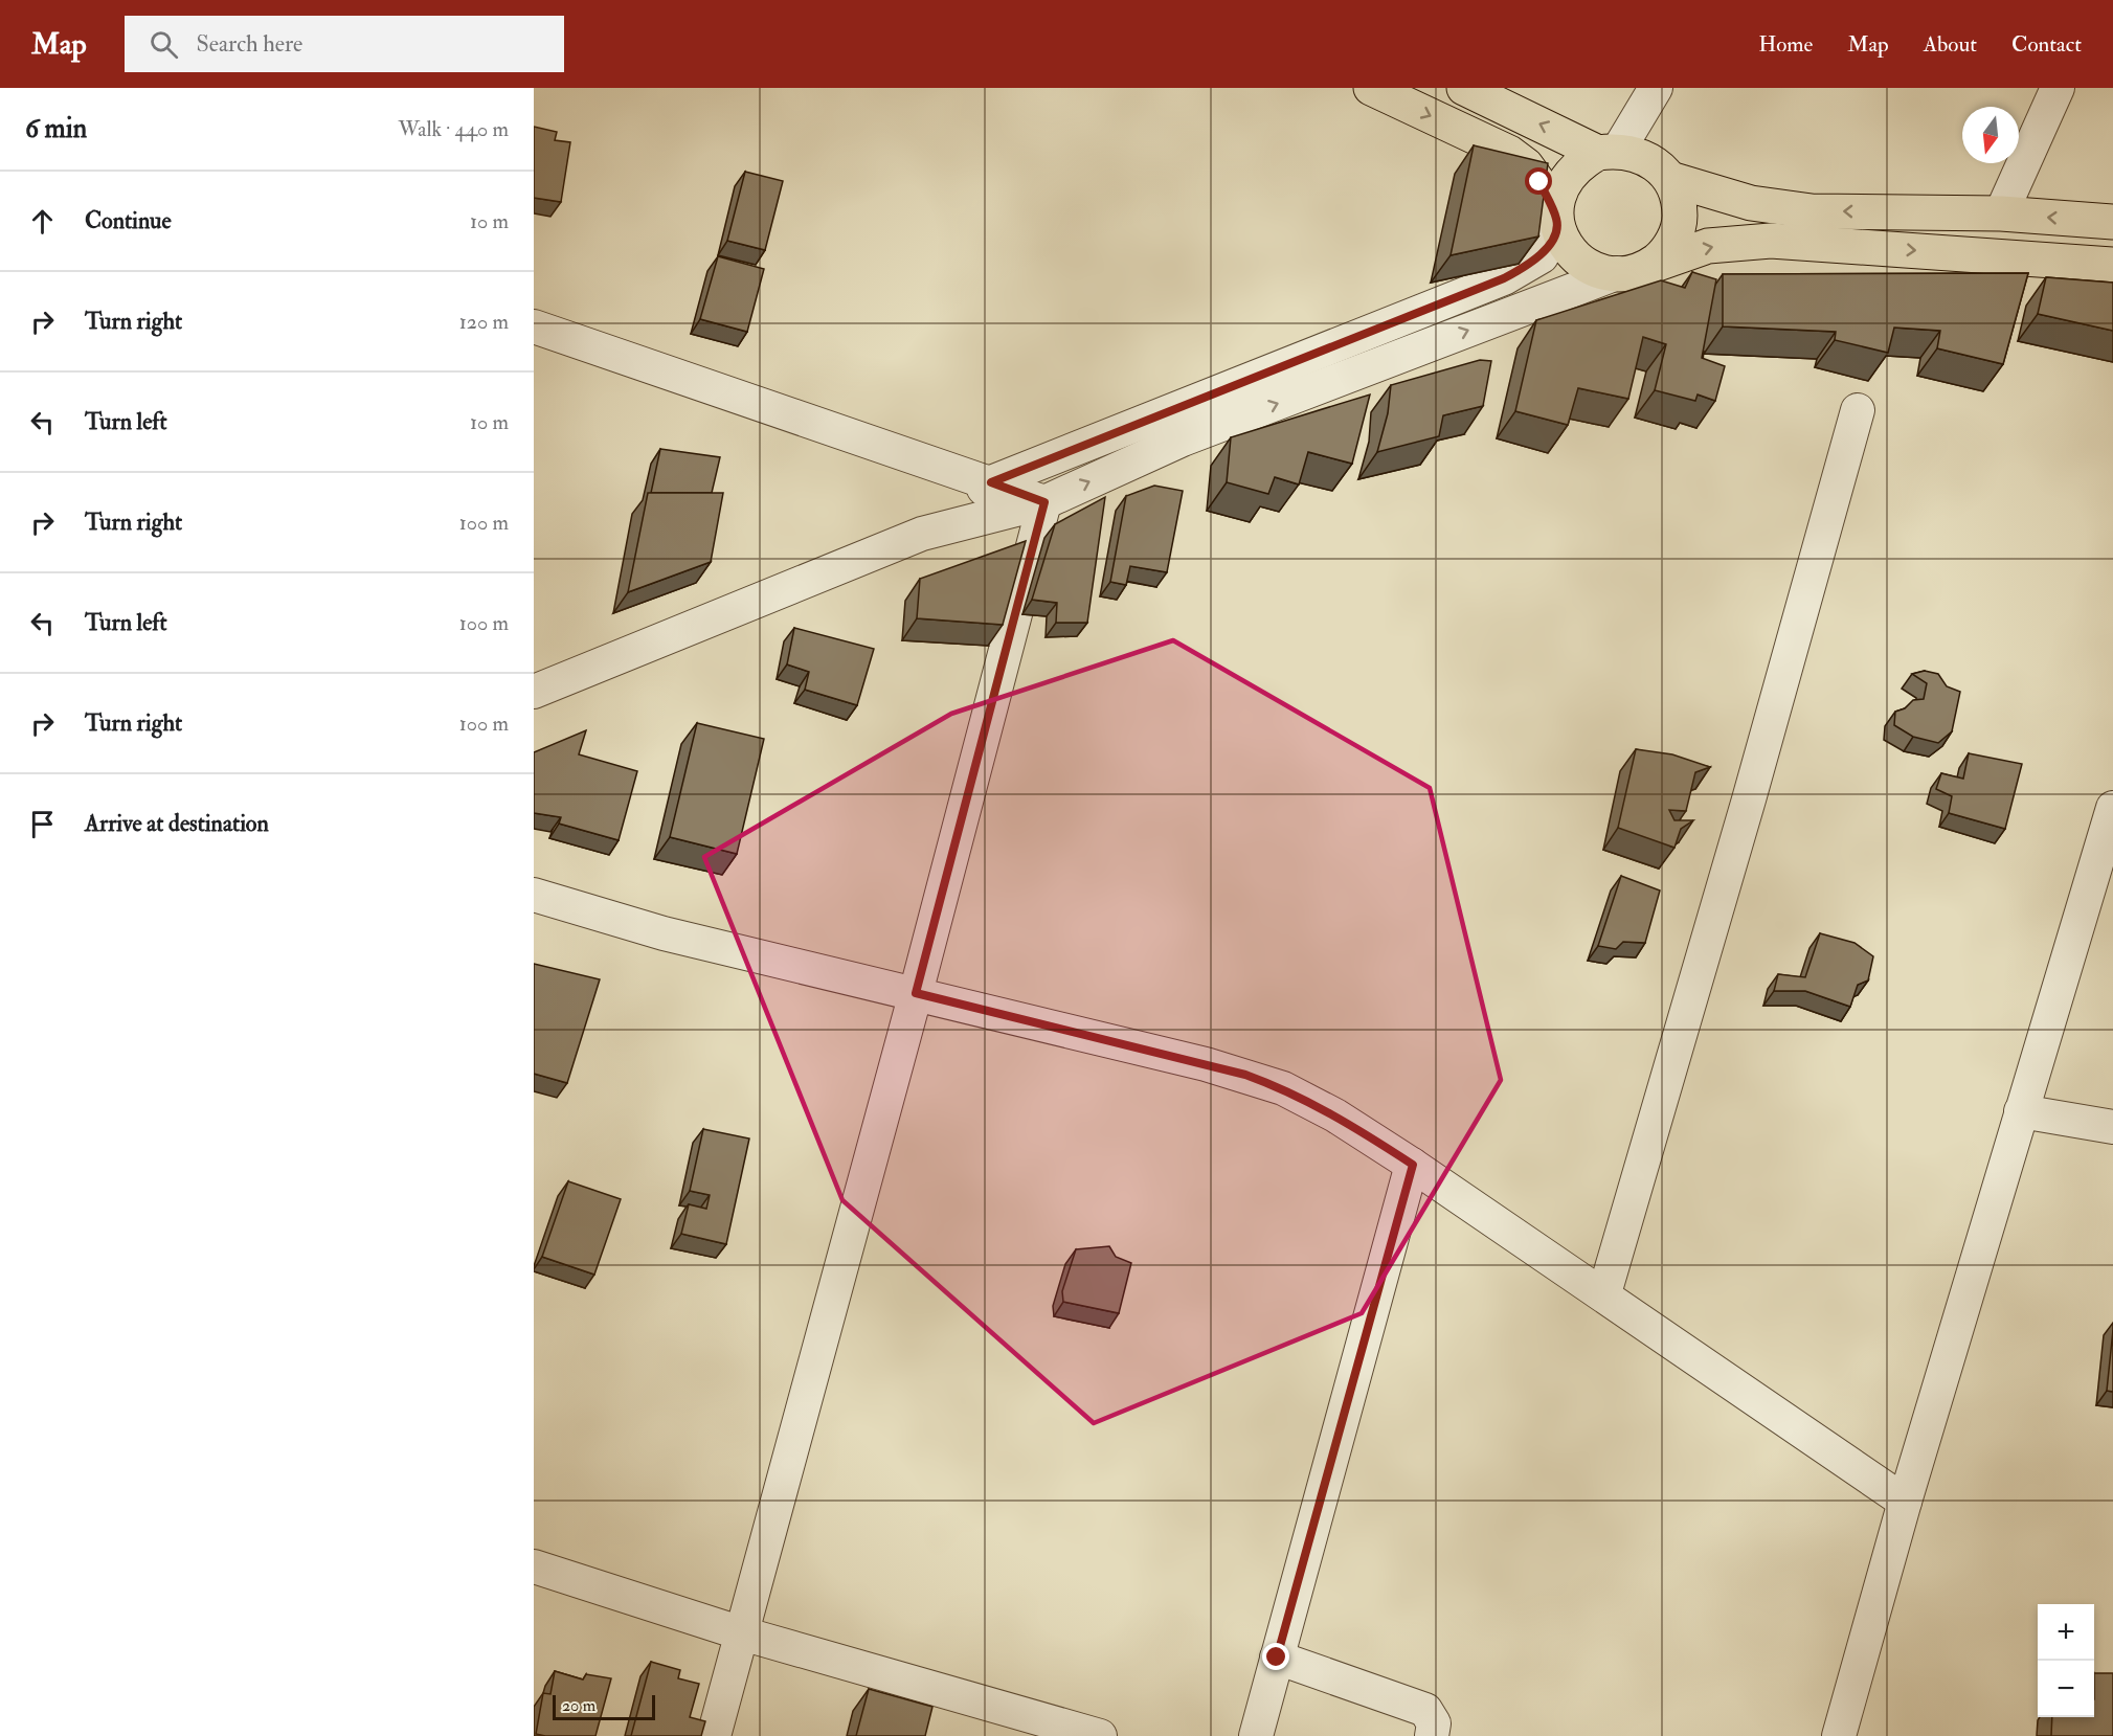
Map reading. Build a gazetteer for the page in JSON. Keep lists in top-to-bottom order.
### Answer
{
  "scale_bar": "20 m",
  "north": "bottom",
  "page": {
    "header": "Map",
    "search": "Search here",
    "nav": [
      "Home",
      "Map",
      "About",
      "Contact"
    ],
    "heading": ["6 min", "Walk · 440 m"],
    "list": [
      ["Continue", "10 m"],
      ["Turn right", "120 m"],
      ["Turn left", "10 m"],
      ["Turn right", "100 m"],
      ["Turn left", "100 m"],
      ["Turn right", "100 m"],
      "Arrive at destination"
    ],
    "map_buttons": ["+", "−"],
    "scale": "20 m"
  }
}
